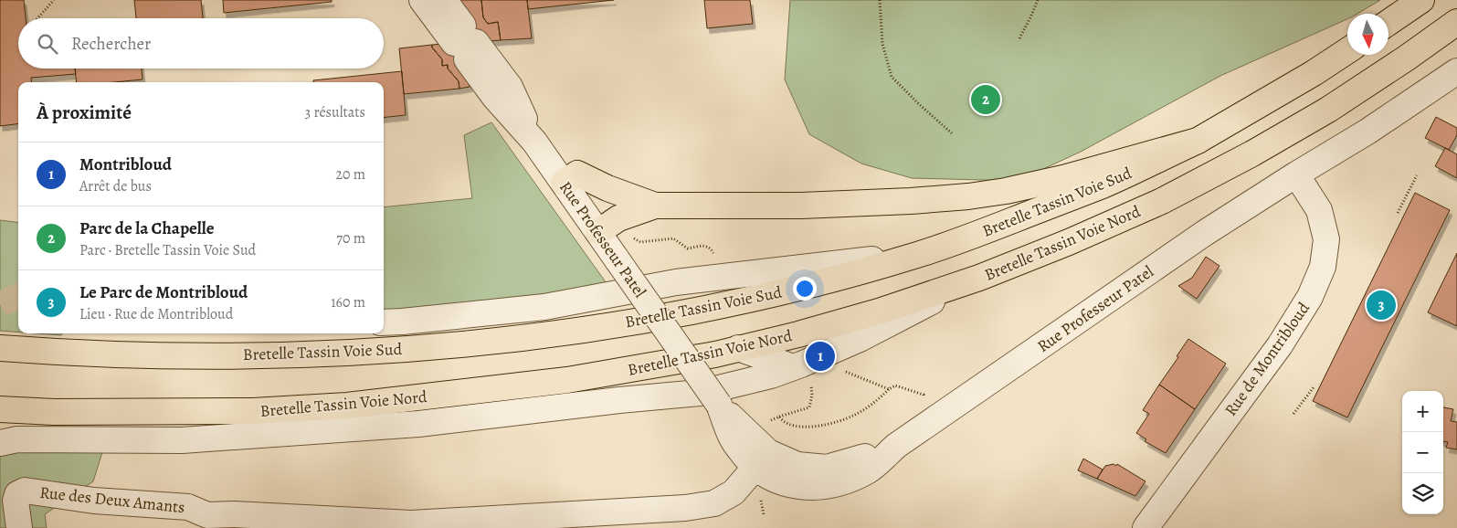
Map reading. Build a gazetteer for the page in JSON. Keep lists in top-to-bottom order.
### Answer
{
  "streets": {
    "main road": ["Bretelle Tassin Voie Sud", "Bretelle Tassin Voie Nord"],
    "street": ["Rue Professeur Patel", "Rue de Montribloud", "Rue des Deux Amants"]
  },
  "crossings": [
    ["Rue Professeur Patel", "Rue de Montribloud"],
    ["Rue Professeur Patel", "Rue des Deux Amants"]
  ],
  "north": "bottom",
  "page": {
    "search": "Rechercher",
    "heading": ["À proximité", "3 résultats"],
    "pins": ["2", "3", "1"],
    "list": [
      {
        "mark": "1",
        "name": "Montribloud",
        "note": "Arrêt de bus",
        "value": "20 m"
      },
      {
        "mark": "2",
        "name": "Parc de la Chapelle",
        "note": "Parc · Bretelle Tassin Voie Sud",
        "value": "70 m"
      },
      {
        "mark": "3",
        "name": "Le Parc de Montribloud",
        "note": "Lieu · Rue de Montribloud",
        "value": "160 m"
      }
    ],
    "map_buttons": ["+", "−"]
  }
}
